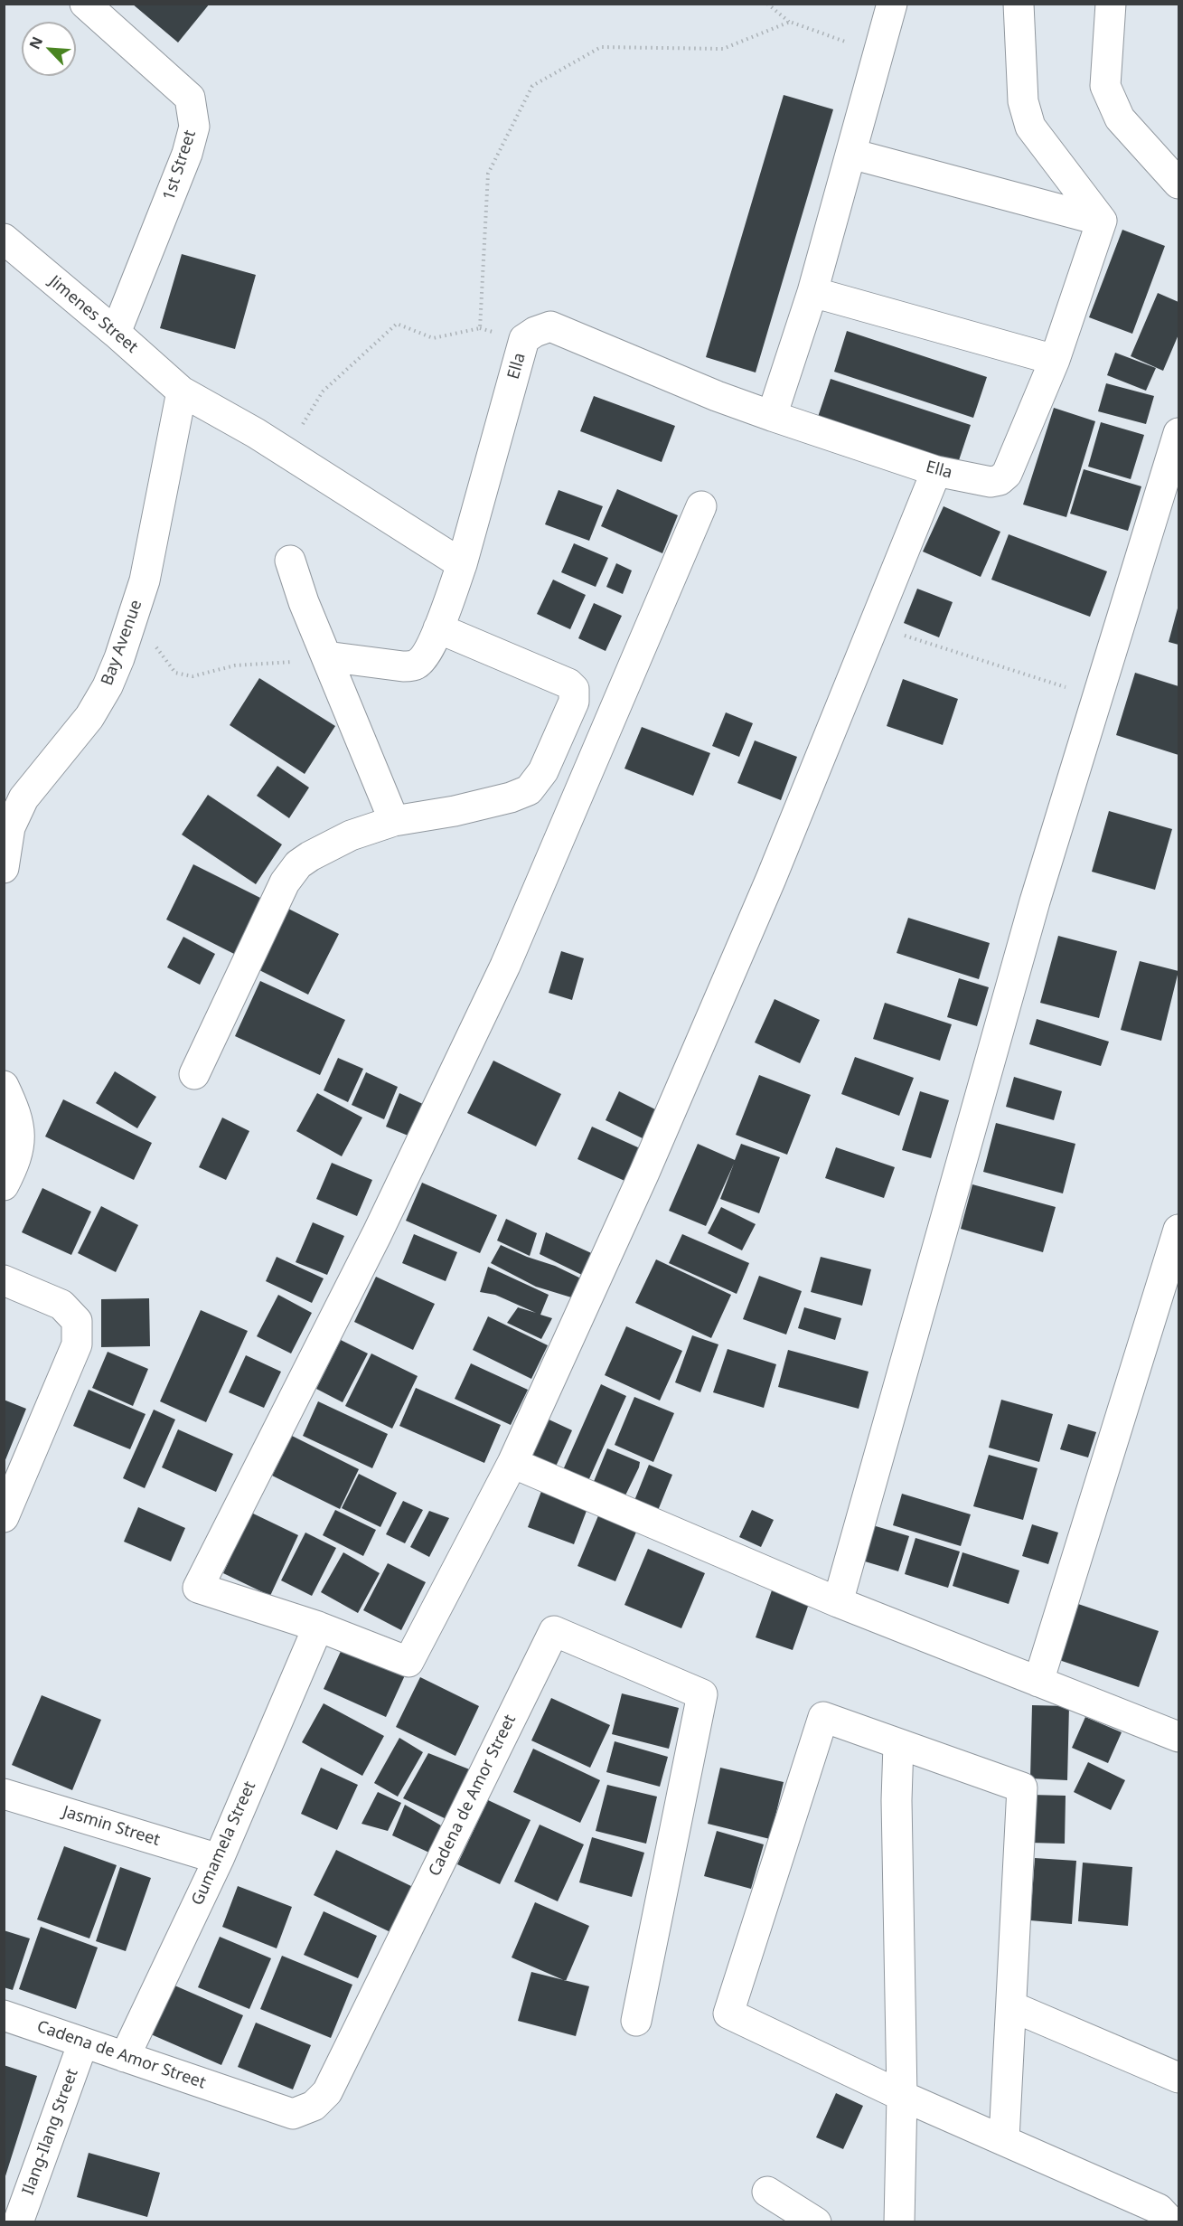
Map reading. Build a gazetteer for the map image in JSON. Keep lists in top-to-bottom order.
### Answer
{
  "streets": {
    "street": [
      "1st Street",
      "Jimenes Street",
      "Ella",
      "Bay Avenue",
      "Cadena de Amor Street",
      "Jasmin Street",
      "Gumamela Street",
      "Ilang-Ilang Street"
    ]
  },
  "crossings": [
    ["1st Street", "Jimenes Street"],
    ["Jimenes Street", "Bay Avenue"],
    ["Cadena de Amor Street", "Gumamela Street"],
    ["Cadena de Amor Street", "Ilang-Ilang Street"],
    ["Jasmin Street", "Gumamela Street"]
  ],
  "north": "top left"
}
